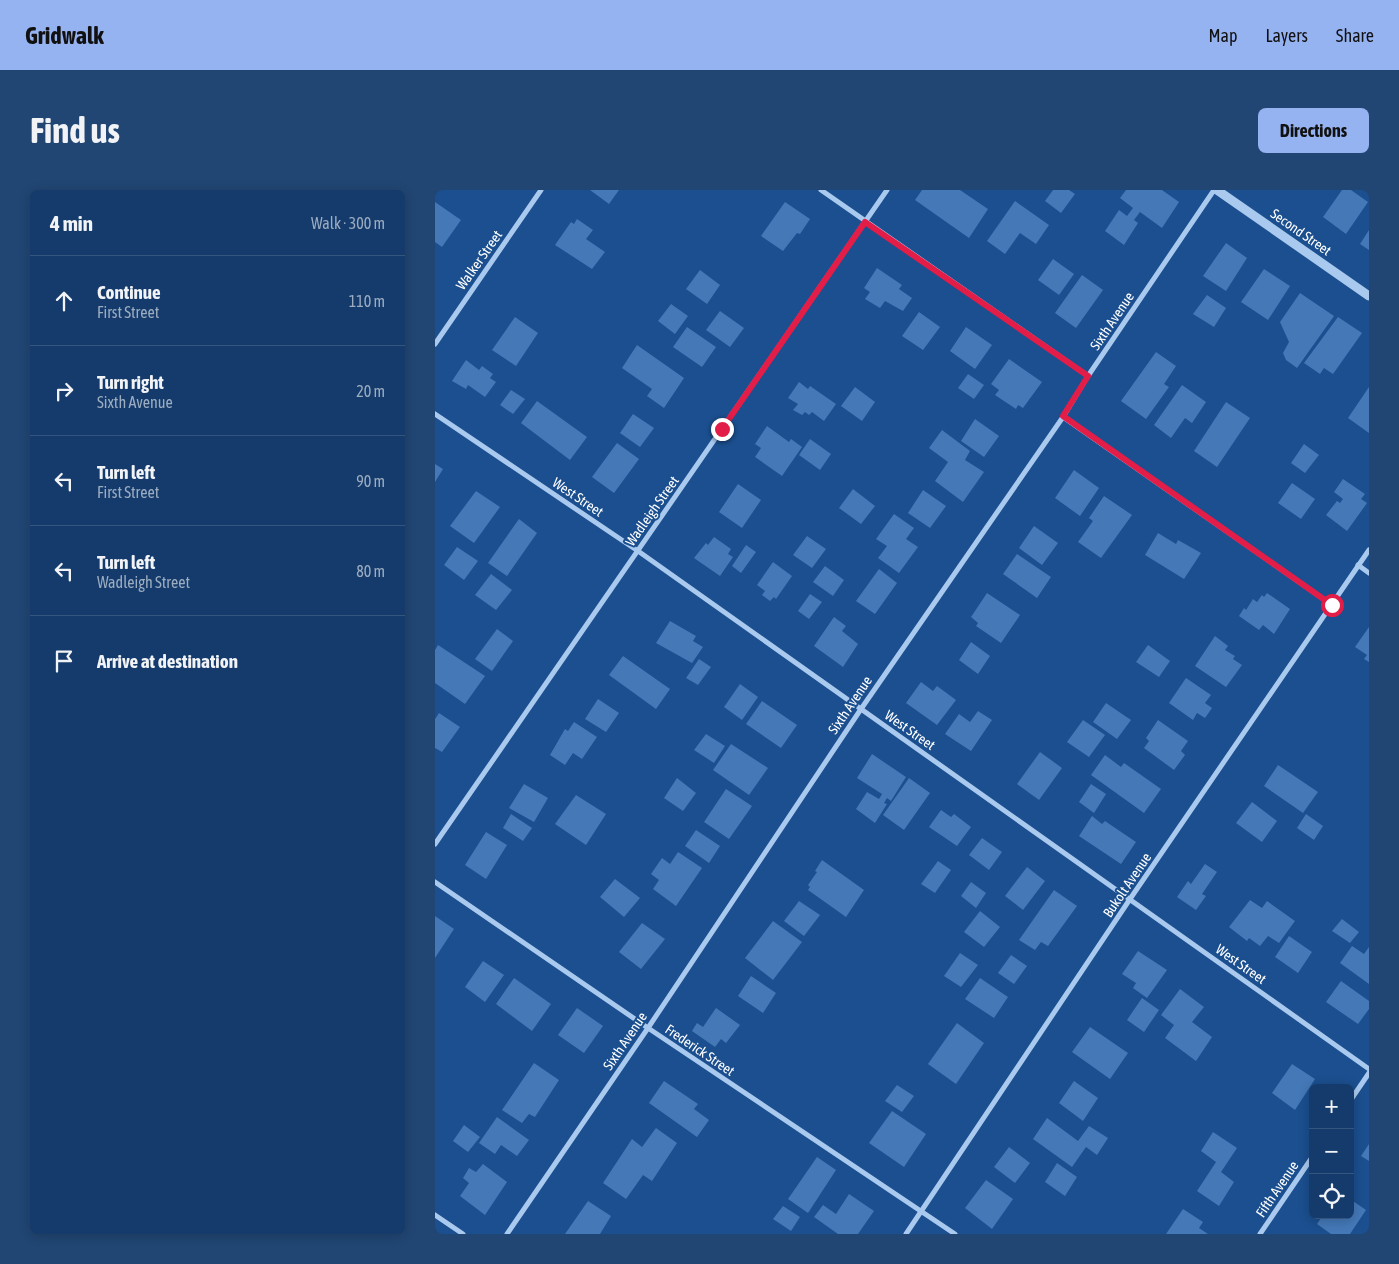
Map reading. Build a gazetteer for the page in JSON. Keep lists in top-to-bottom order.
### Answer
{
  "streets": {
    "street": [
      "Second Street",
      "Walker Street",
      "Sixth Avenue",
      "West Street",
      "Wadleigh Street",
      "Bukolt Avenue",
      "Frederick Street",
      "Fifth Avenue"
    ]
  },
  "crossings": [
    ["Second Street", "Sixth Avenue"],
    ["Sixth Avenue", "West Street"],
    ["Sixth Avenue", "Frederick Street"],
    ["West Street", "Wadleigh Street"],
    ["West Street", "Bukolt Avenue"],
    ["Bukolt Avenue", "Frederick Street"]
  ],
  "page": {
    "header": "Gridwalk",
    "nav": ["Map", "Layers", "Share"],
    "buttons": "Directions",
    "title": "Find us",
    "heading": ["4 min", "Walk · 300 m"],
    "list": [
      ["Continue", "First Street", "110 m"],
      ["Turn right", "Sixth Avenue", "20 m"],
      ["Turn left", "First Street", "90 m"],
      ["Turn left", "Wadleigh Street", "80 m"],
      "Arrive at destination"
    ],
    "map_buttons": ["+", "−"]
  }
}
